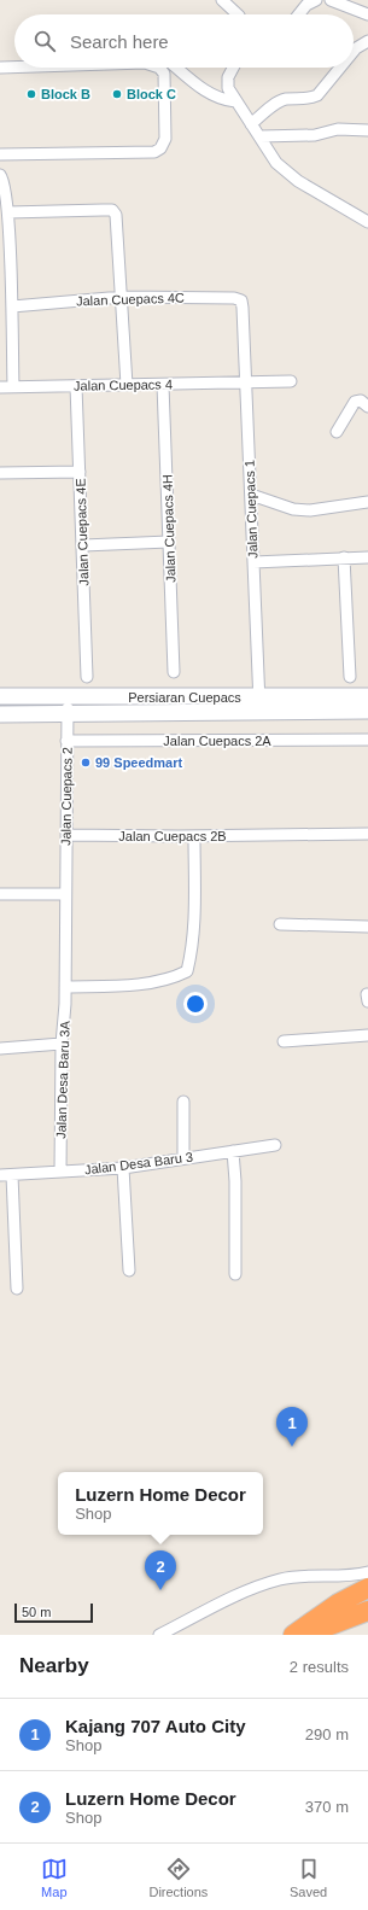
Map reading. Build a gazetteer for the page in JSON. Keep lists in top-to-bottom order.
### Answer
{
  "streets": {
    "street": [
      "Jalan Cuepacs 4C",
      "Jalan Cuepacs 4",
      "Jalan Cuepacs 1",
      "Jalan Cuepacs 4H",
      "Jalan Cuepacs 4E",
      "Persiaran Cuepacs",
      "Jalan Cuepacs 2A",
      "Jalan Cuepacs 2",
      "Jalan Cuepacs 2B",
      "Jalan Desa Baru 3A",
      "Jalan Desa Baru 3"
    ]
  },
  "crossings": [
    ["Jalan Cuepacs 4C", "Jalan Cuepacs 1"],
    ["Jalan Cuepacs 4", "Jalan Cuepacs 1"],
    ["Jalan Cuepacs 4", "Jalan Cuepacs 4H"],
    ["Jalan Cuepacs 4", "Jalan Cuepacs 4E"],
    ["Jalan Cuepacs 1", "Persiaran Cuepacs"],
    ["Persiaran Cuepacs", "Jalan Cuepacs 2"],
    ["Jalan Cuepacs 2A", "Jalan Cuepacs 2"],
    ["Jalan Cuepacs 2", "Jalan Cuepacs 2B"],
    ["Jalan Cuepacs 2", "Jalan Desa Baru 3A"],
    ["Jalan Desa Baru 3A", "Jalan Desa Baru 3"]
  ],
  "places": ["Block B", "Block C", "99 Speedmart"],
  "scale_bar": "50 m",
  "page": {
    "search": "Search here",
    "pins": ["1", "2"],
    "popup": ["Luzern Home Decor", "Shop"],
    "scale": "50 m",
    "heading": ["Nearby", "2 results"],
    "list": [
      {
        "mark": "1",
        "name": "Kajang 707 Auto City",
        "note": "Shop",
        "value": "290 m"
      },
      {
        "mark": "2",
        "name": "Luzern Home Decor",
        "note": "Shop",
        "value": "370 m"
      }
    ],
    "nav": ["Map", "Directions", "Saved"]
  }
}
